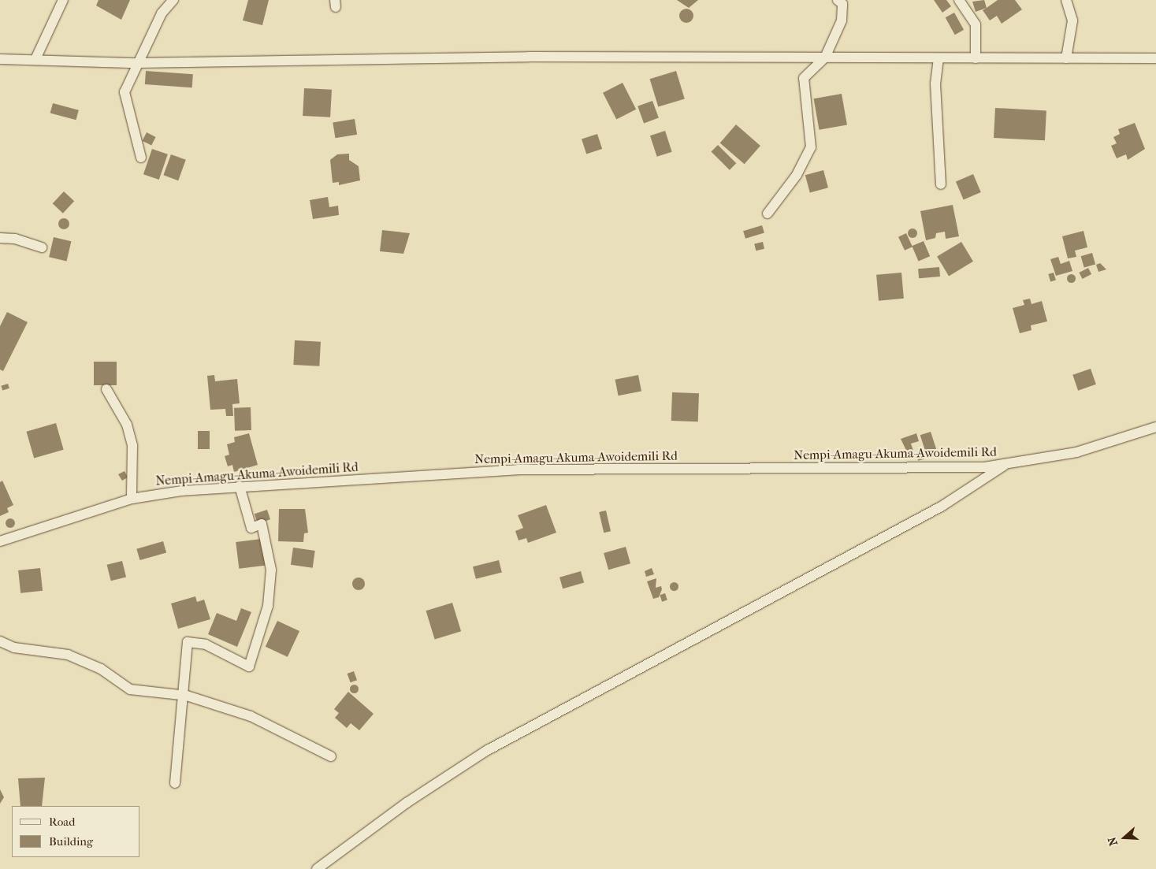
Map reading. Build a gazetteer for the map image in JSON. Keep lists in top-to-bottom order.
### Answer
{
  "streets": {
    "street": ["Nempi-Amagu-Akuma-Awoidemili Rd"]
  },
  "legend": ["Road", "Building"],
  "north": "left"
}
